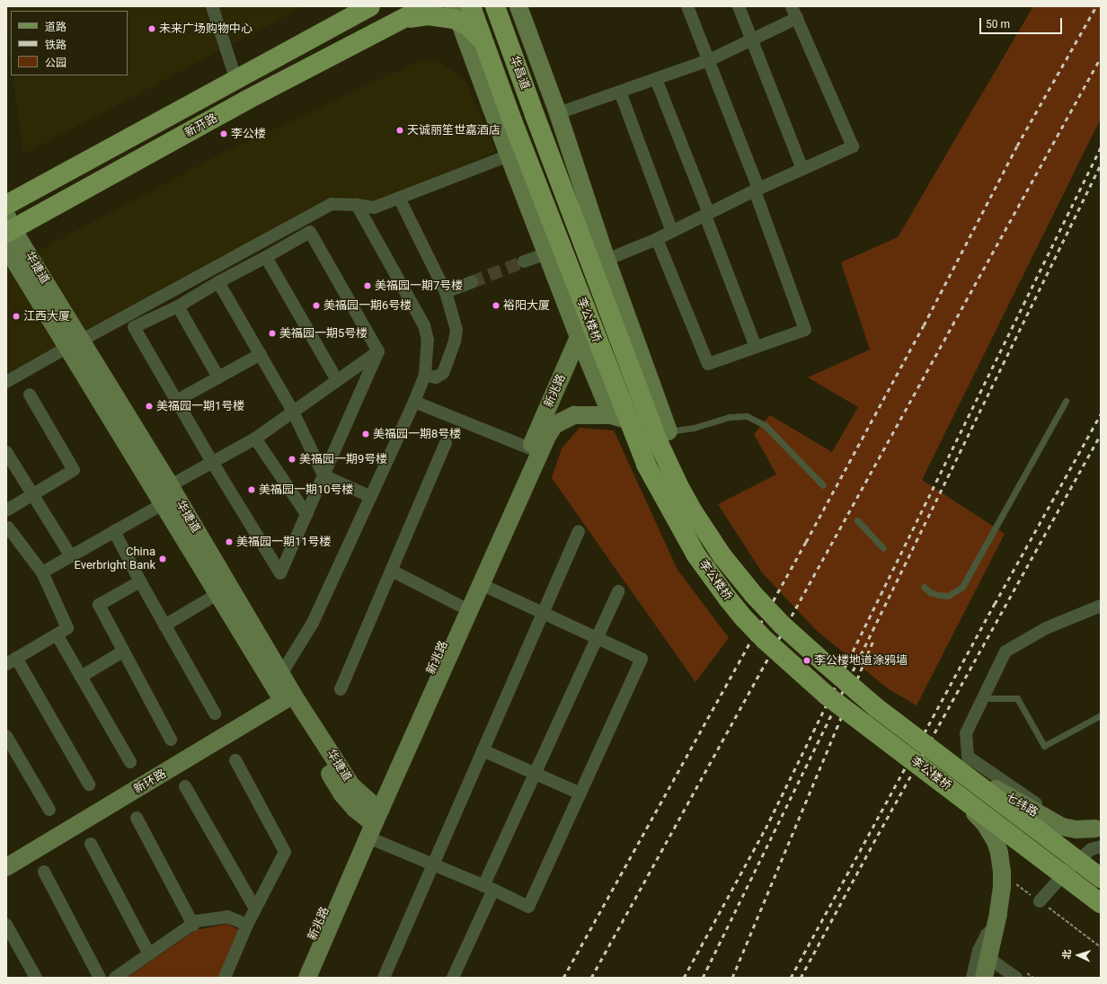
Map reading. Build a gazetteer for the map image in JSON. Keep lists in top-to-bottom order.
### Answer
{
  "streets": {
    "main road": ["华昌道", "新开路", "李公楼桥"],
    "street": [
      "华捷道",
      "新兆路",
      "新环路",
      "七纬路"
    ]
  },
  "crossings": [
    ["华昌道", "李公楼桥"],
    ["新开路", "华捷道"],
    ["华捷道", "新兆路"],
    ["华捷道", "新环路"],
    ["李公楼桥", "七纬路"]
  ],
  "places": [
    "未来广场购物中心",
    "天诚丽笙世嘉酒店",
    "李公楼",
    "美福园一期7号楼",
    "美福园一期6号楼",
    "裕阳大厦",
    "江西大厦",
    "美福园一期5号楼",
    "美福园一期1号楼",
    "美福园一期8号楼",
    "美福园一期9号楼",
    "美福园一期10号楼",
    "美福园一期11号楼",
    "China Everbright Bank",
    "李公楼地道涂鸦墙"
  ],
  "legend": ["道路", "铁路", "公园"],
  "scale_bar": "50 m",
  "north": "left"
}
